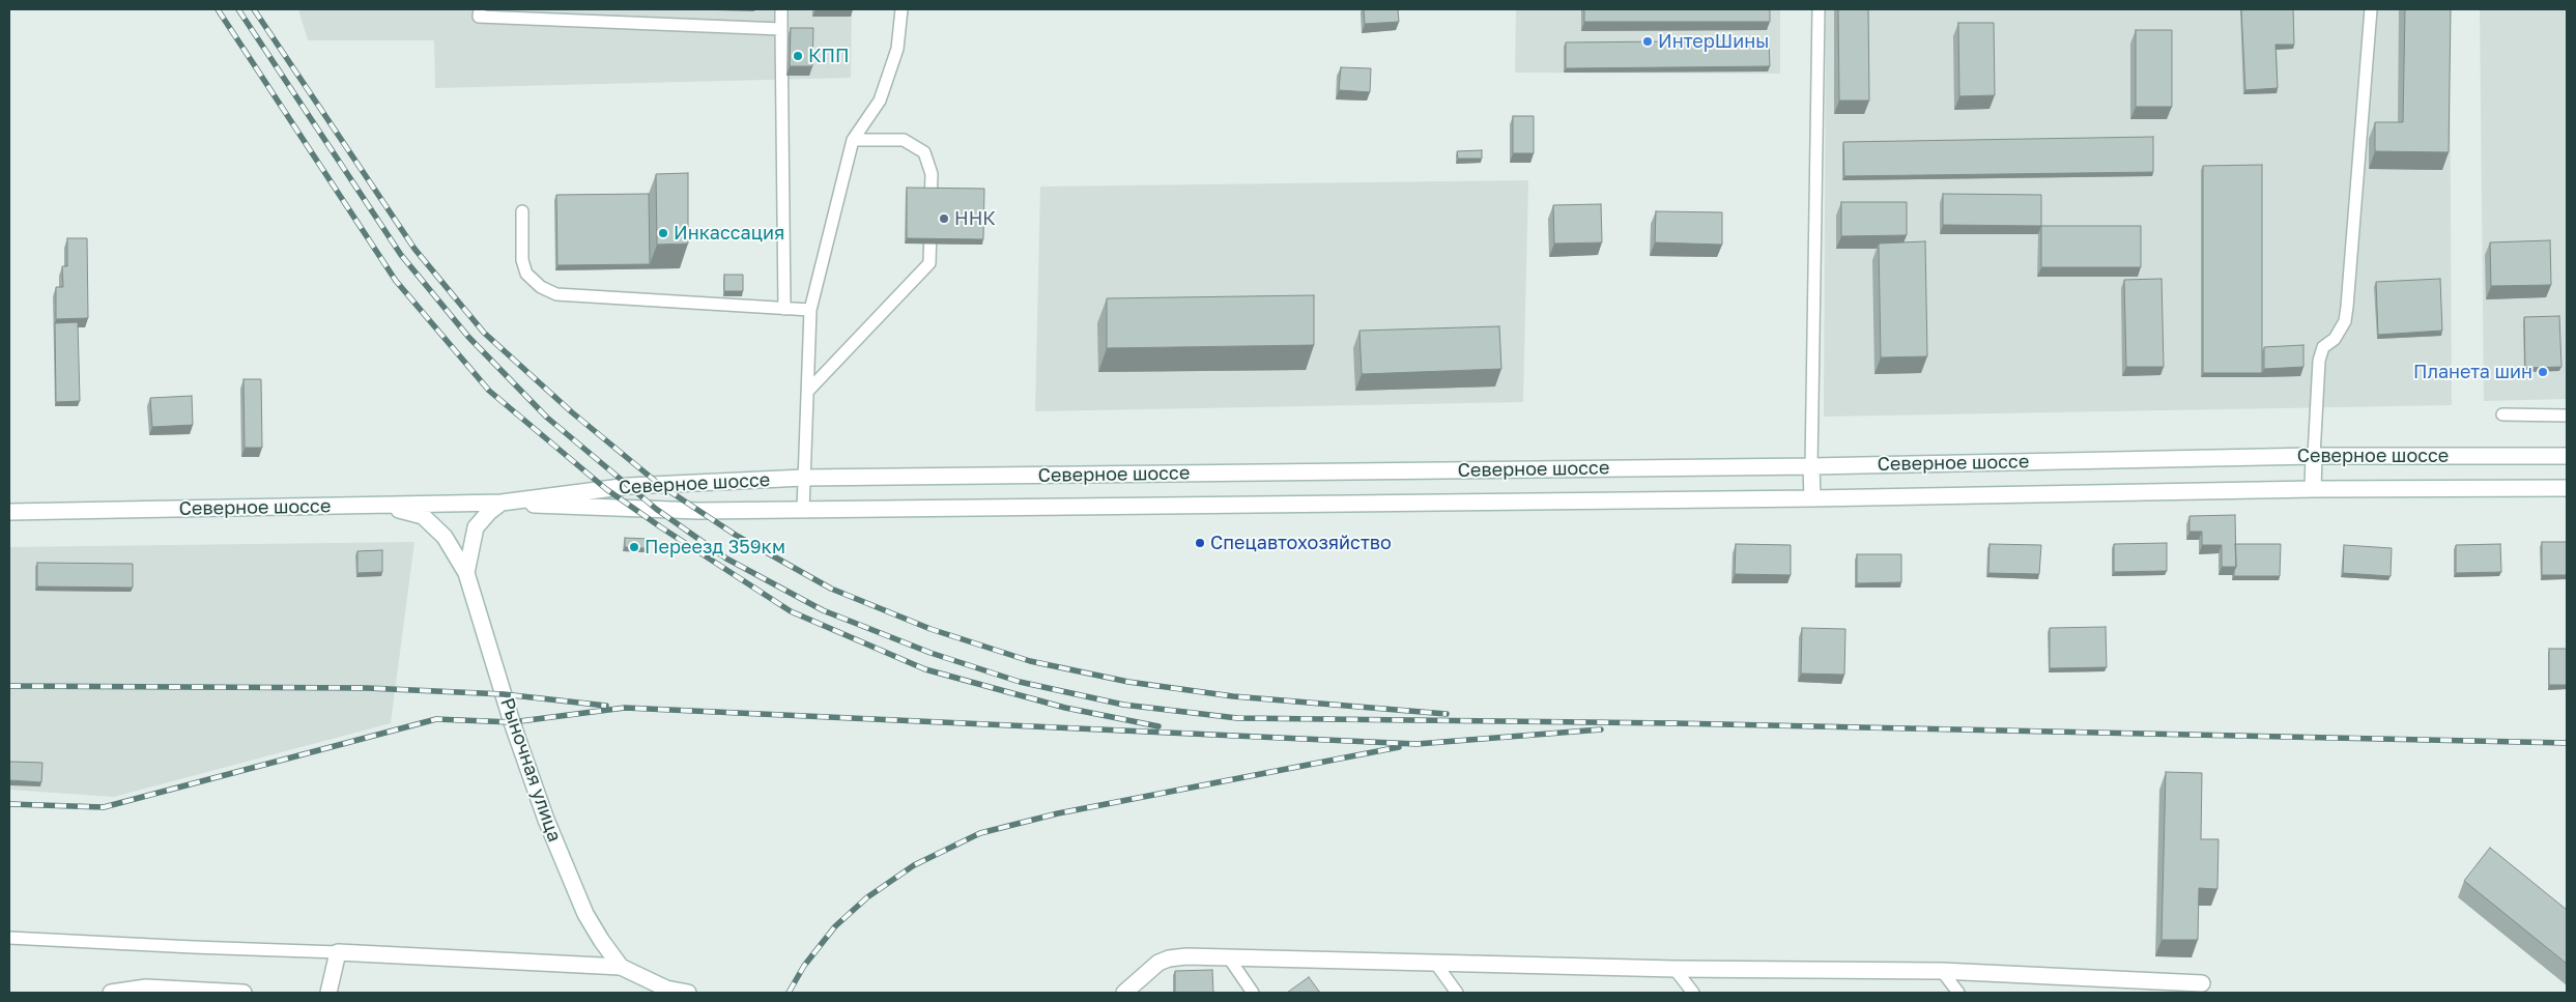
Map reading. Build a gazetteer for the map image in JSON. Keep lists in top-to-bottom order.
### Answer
{
  "streets": {
    "main road": ["Северное шоссе", "Рыночная улица"]
  },
  "crossings": [
    ["Северное шоссе", "Рыночная улица"]
  ],
  "places": [
    "ИнтерШины",
    "КПП",
    "ННК",
    "Инкассация",
    "Планета шин",
    "Спецавтохозяйство",
    "Переезд 359км"
  ]
}
